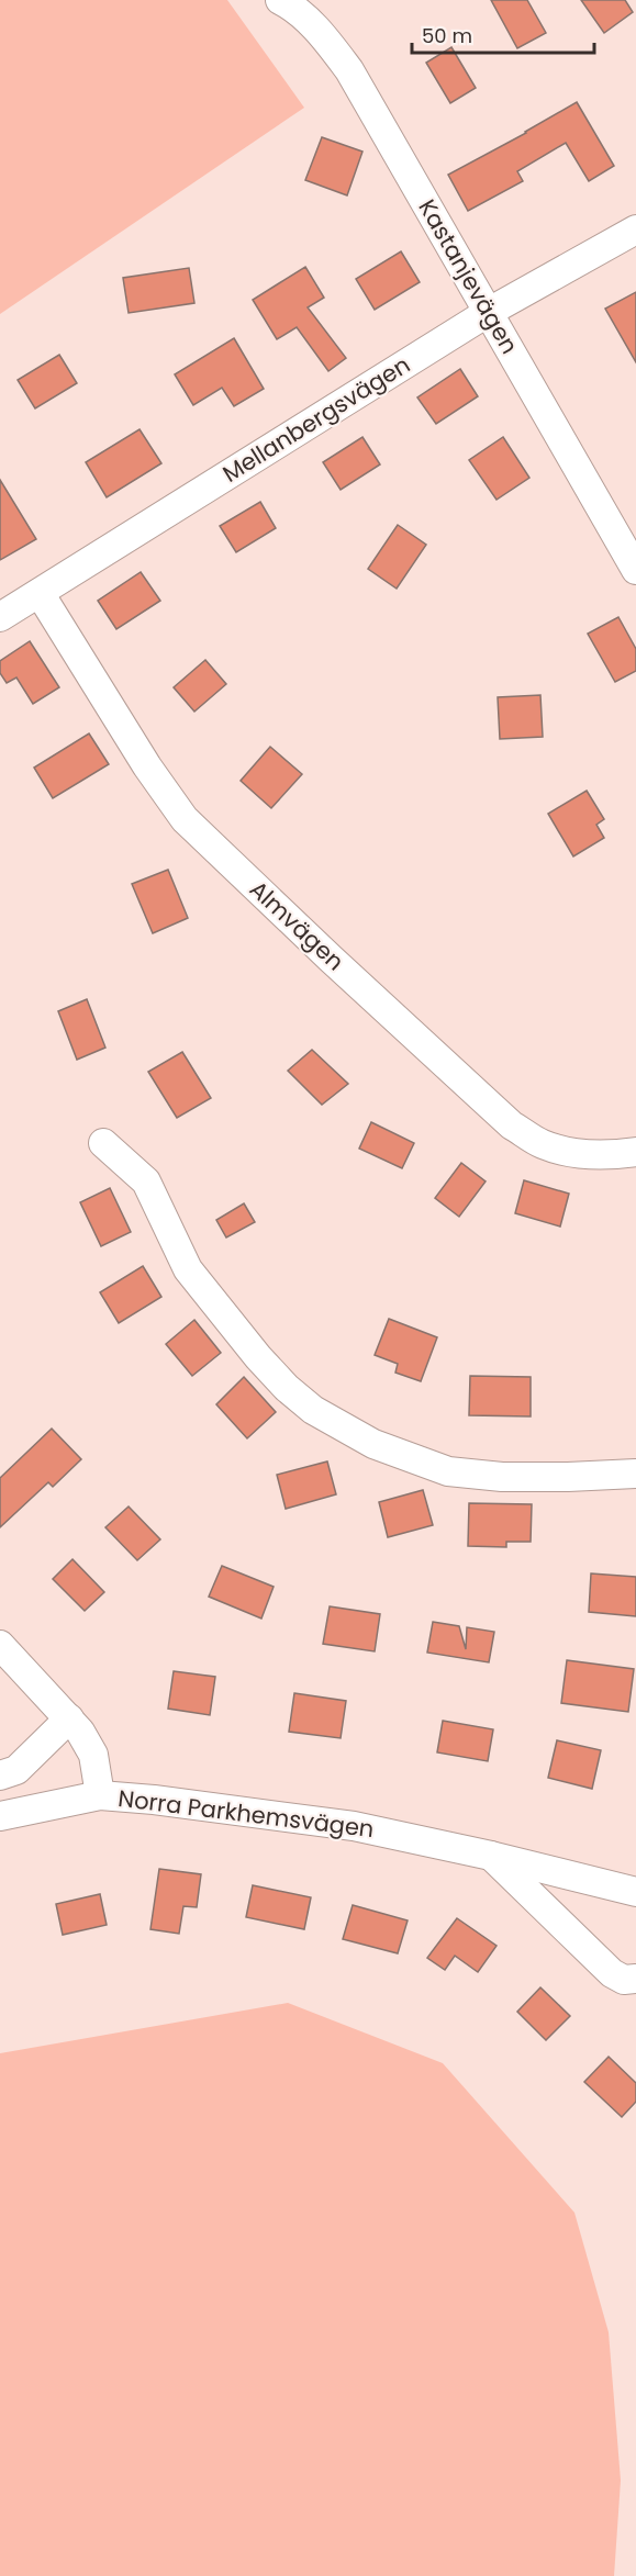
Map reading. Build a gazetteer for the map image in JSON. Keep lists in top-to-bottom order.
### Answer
{
  "streets": {
    "street": [
      "Kastanjevägen",
      "Mellanbergsvägen",
      "Almvägen",
      "Norra Parkhemsvägen"
    ]
  },
  "crossings": [
    ["Kastanjevägen", "Mellanbergsvägen"],
    ["Mellanbergsvägen", "Almvägen"]
  ],
  "scale_bar": "50 m"
}
